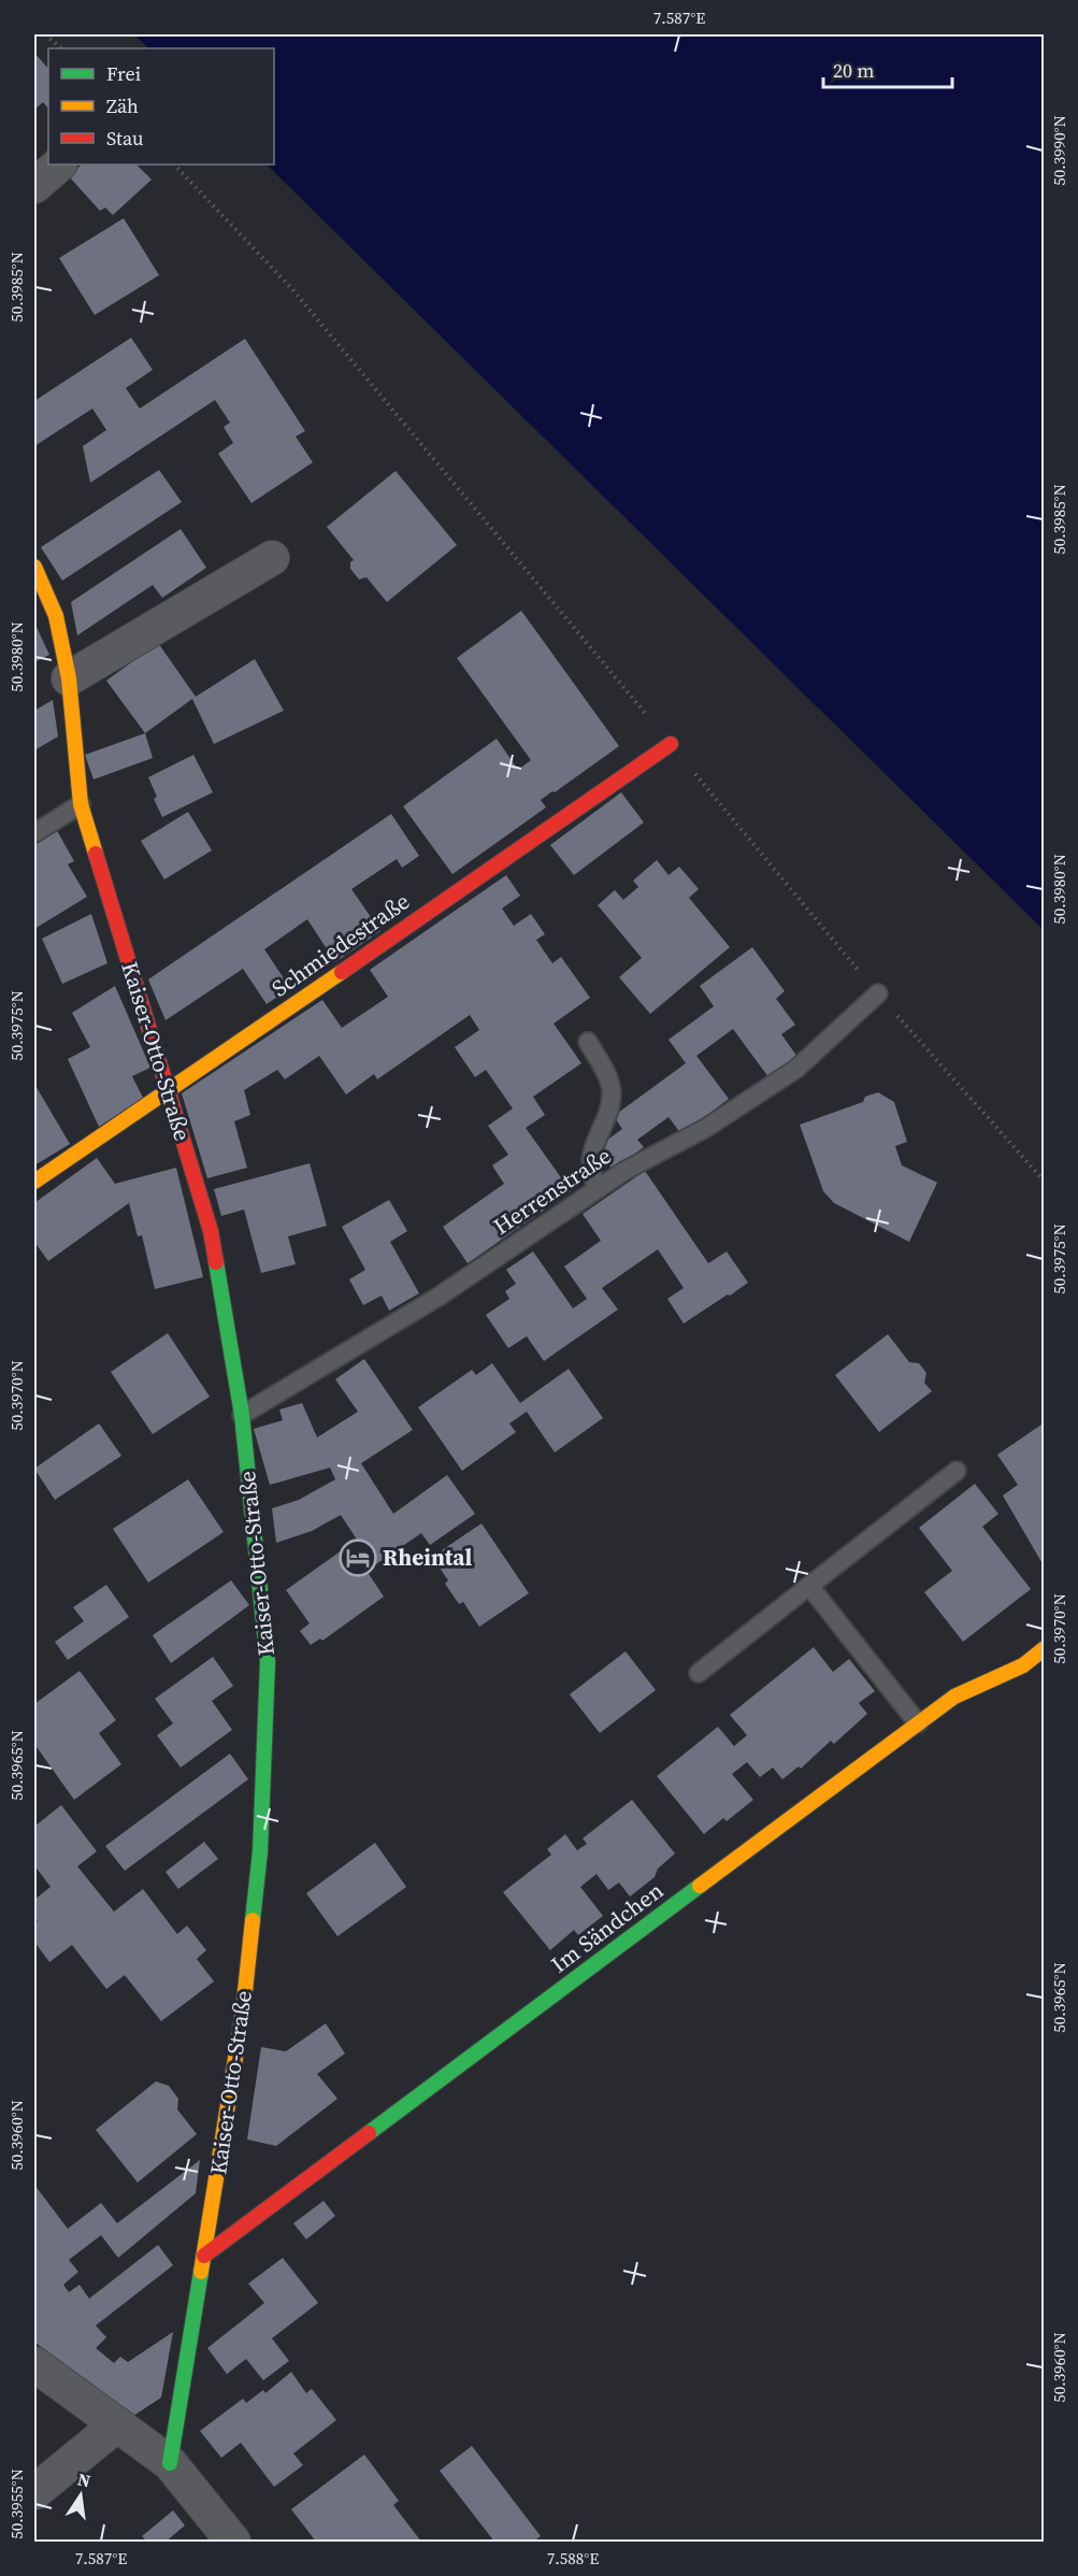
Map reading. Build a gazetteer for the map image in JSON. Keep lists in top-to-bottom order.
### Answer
{
  "streets": {
    "street": ["Schmiedestraße", "Kaiser-Otto-Straße", "Im Sändchen"],
    "lane": ["Herrenstraße"]
  },
  "crossings": [
    ["Schmiedestraße", "Kaiser-Otto-Straße"],
    ["Kaiser-Otto-Straße", "Herrenstraße"],
    ["Kaiser-Otto-Straße", "Im Sändchen"]
  ],
  "places": {
    "hotel": ["Rheintal"]
  },
  "legend": ["Frei", "Zäh", "Stau"],
  "scale_bar": "20 m",
  "north": "top",
  "coordinates": [
    "7.587°E",
    "50.3990°N",
    "50.3985°N",
    "50.3980°N",
    "50.3975°N",
    "50.3970°N",
    "50.3965°N",
    "50.3960°N",
    "50.3955°N",
    "7.588°E"
  ]
}
